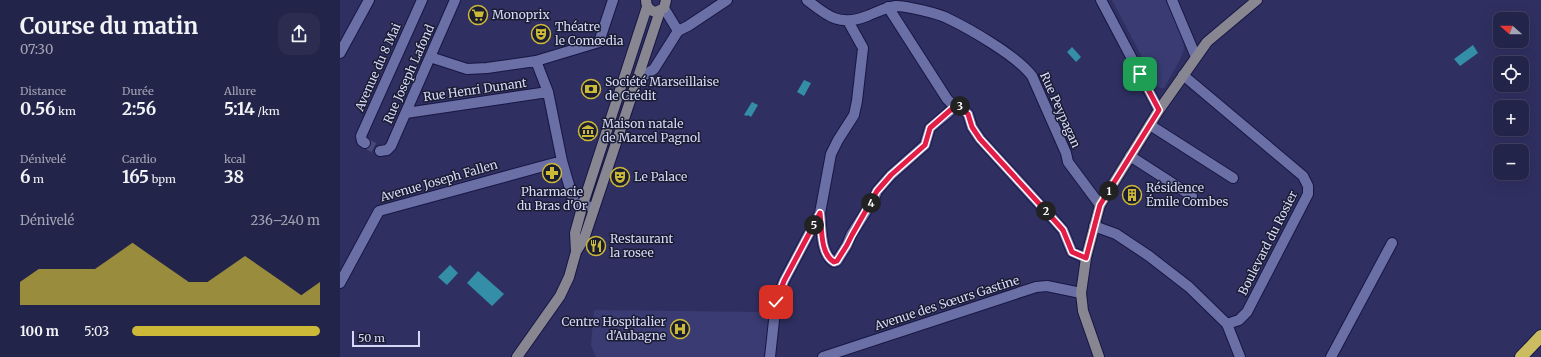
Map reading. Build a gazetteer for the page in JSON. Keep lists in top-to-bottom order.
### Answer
{
  "streets": {
    "street": [
      "Avenue du 8 Mai",
      "Rue Joseph Lafond",
      "Rue Henri Dunant",
      "Rue Peypagan",
      "Avenue Joseph Fallen",
      "Boulevard du Rosier",
      "Avenue des Sœurs Gastine"
    ]
  },
  "crossings": [
    ["Rue Joseph Lafond", "Rue Henri Dunant"]
  ],
  "places": {
    "supermarket": ["Monoprix"],
    "theatre": ["Théatre le Comœdia", "Le Palace"],
    "bank": ["Société Marseillaise de Crédit"],
    "museum": ["Maison natale de Marcel Pagnol"],
    "pharmacy": ["Pharmacie du Bras d'Or"],
    "building": ["Résidence Émile Combes"],
    "restaurant": ["Restaurant la rosee"],
    "hospital": ["Centre Hospitalier d'Aubagne"]
  },
  "scale_bar": "50 m",
  "north": "left",
  "page": {
    "heading": ["Course du matin", "07:30"],
    "map_buttons": ["+", "−"],
    "stats": [
      ["Distance", "0.56 km"],
      ["Durée", "2:56"],
      ["Allure", "5:14 /km"],
      ["Dénivelé", "6 m"],
      ["Cardio", "165 bpm"],
      ["kcal", "38"]
    ],
    "pins": [
      "3",
      "1",
      "4",
      "2",
      "5"
    ],
    "chart": ["Dénivelé", "236–240 m"],
    "list": [
      {
        "name": "100 m",
        "note": "5:03"
      }
    ],
    "scale": "50 m"
  }
}
